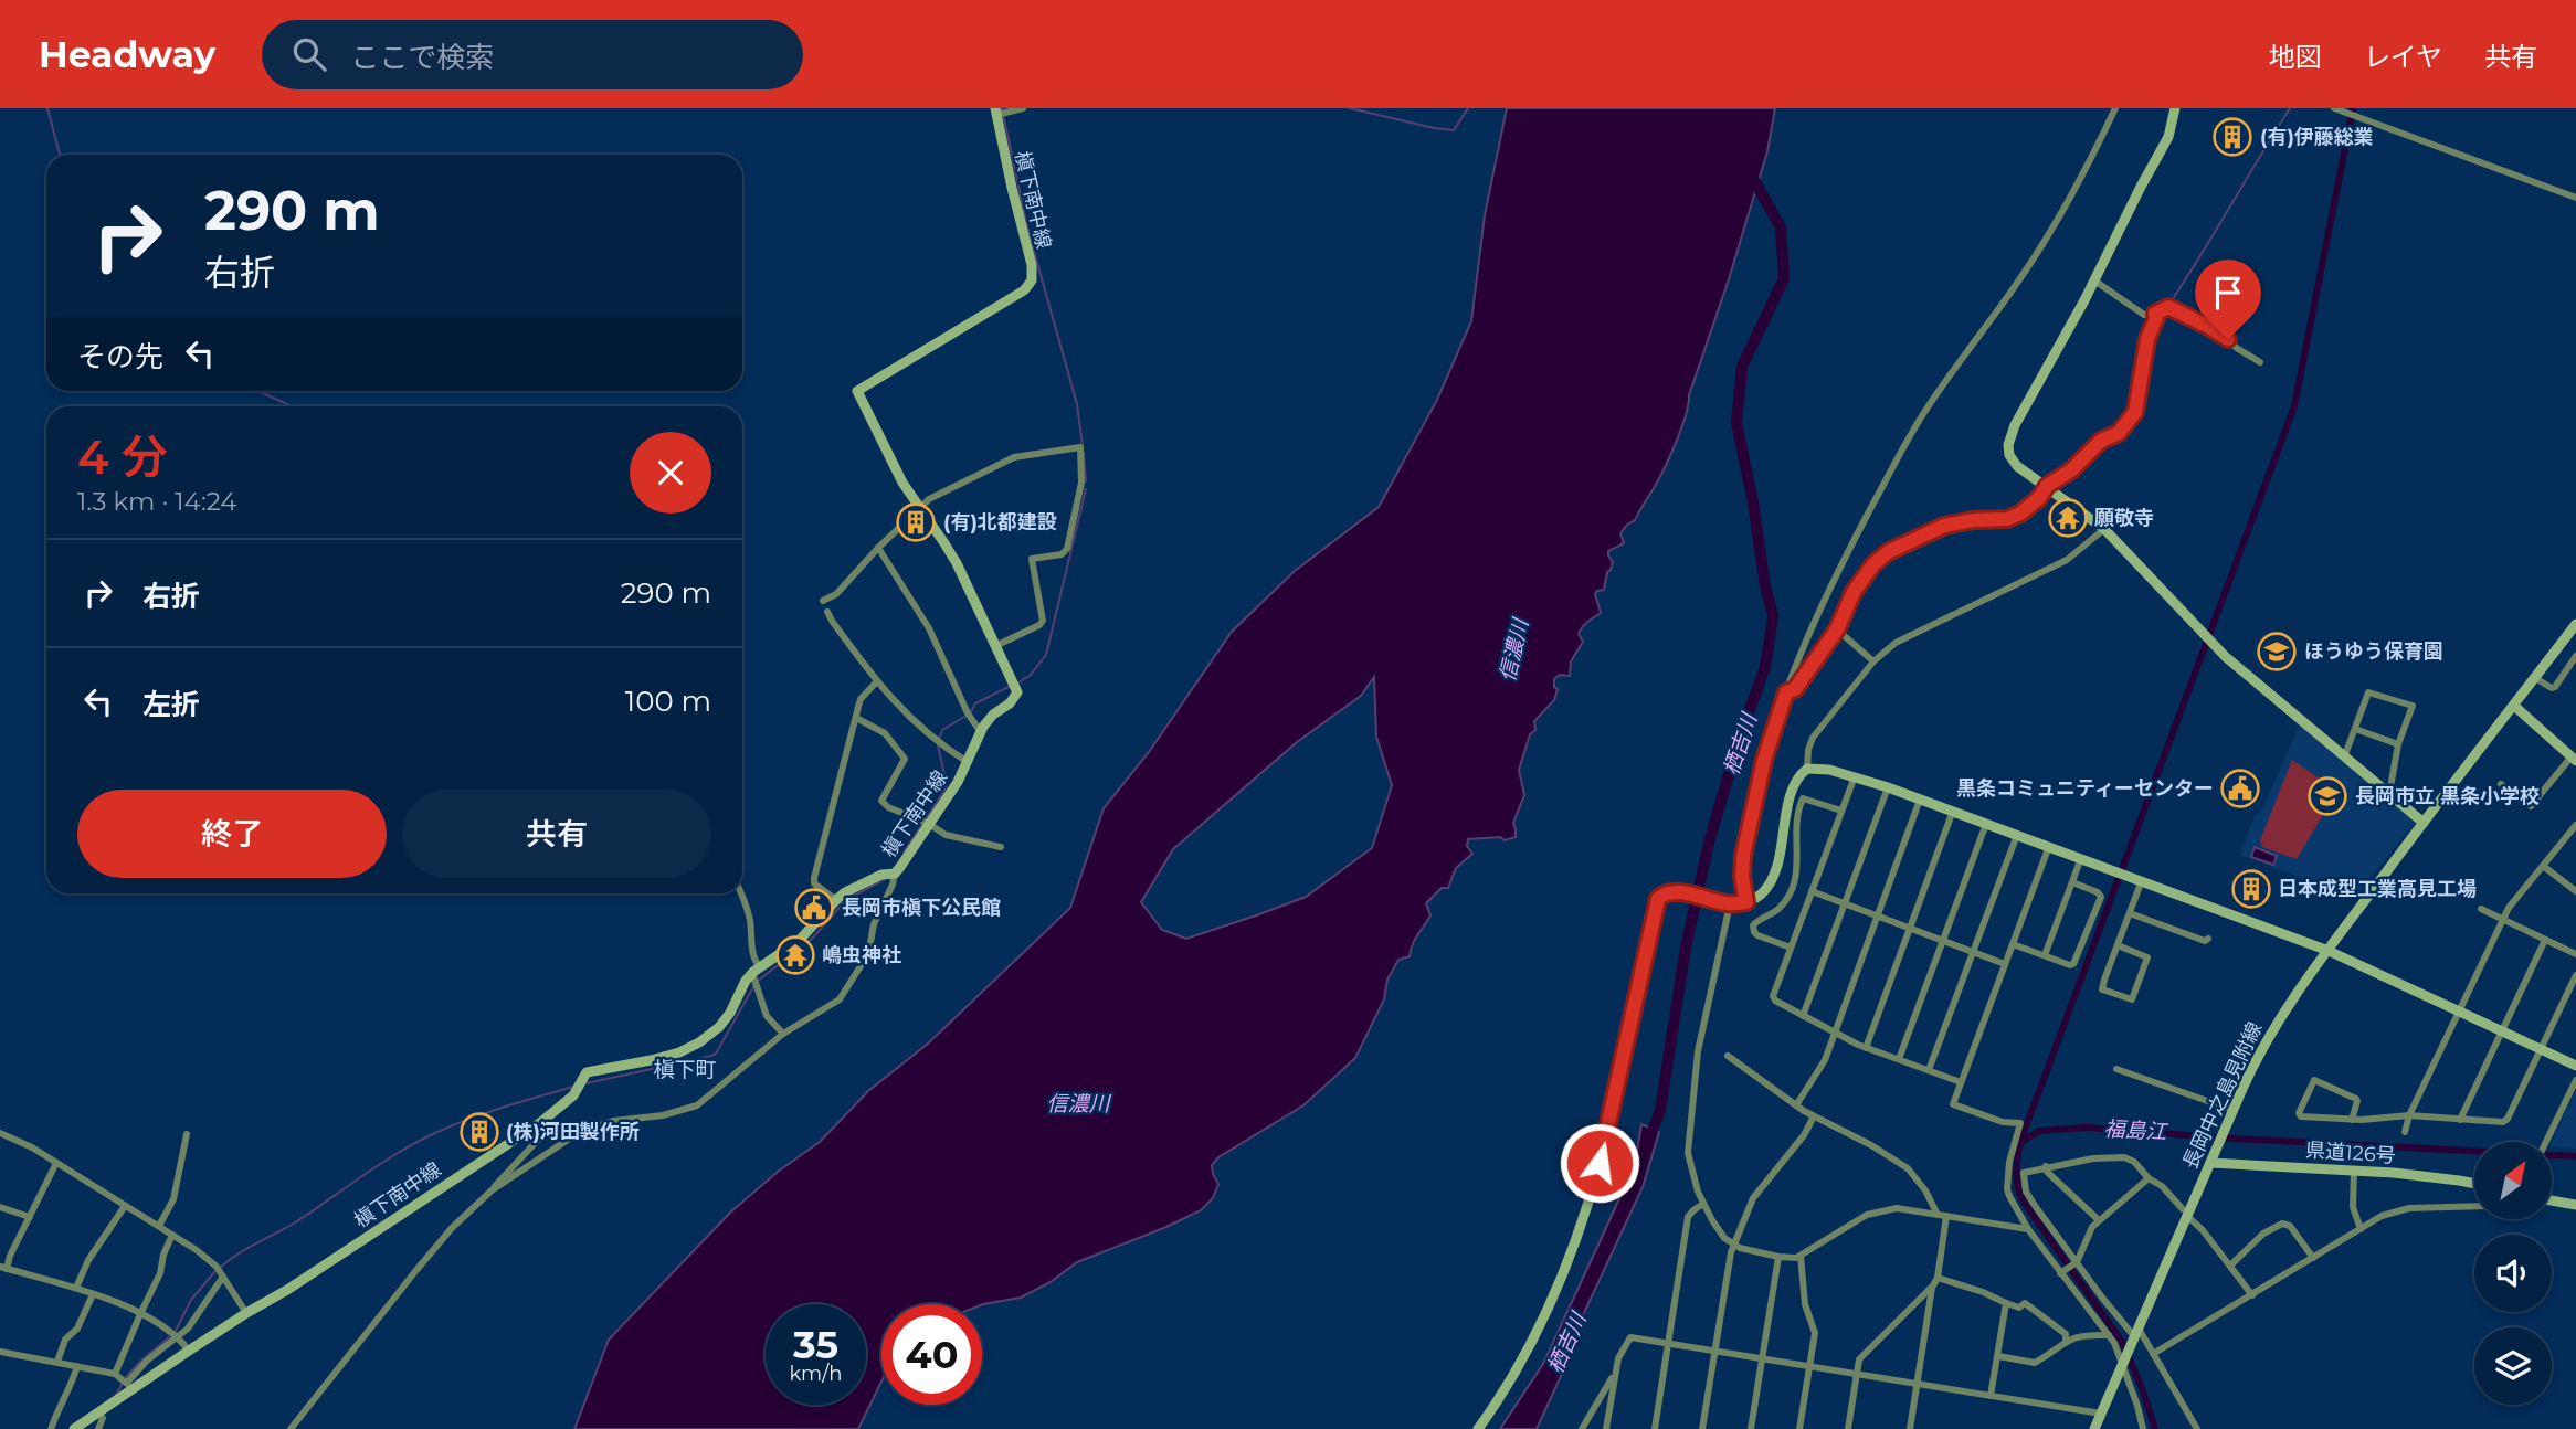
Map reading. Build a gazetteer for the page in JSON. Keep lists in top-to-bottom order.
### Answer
{
  "streets": {
    "main road": ["槇下南中線", "長岡中之島見附線", "県道126号"]
  },
  "crossings": [
    ["長岡中之島見附線", "県道126号"]
  ],
  "districts": ["槇下町"],
  "water": ["信濃川", "栖吉川", "福島江"],
  "places": {
    "building": [
      "(有)伊藤総業",
      "(有)北都建設",
      "日本成型工業高見工場",
      "(株)河田製作所"
    ],
    "temple": ["願敬寺", "嶋虫神社"],
    "school or university": ["ほうゆう保育園", "長岡市立 黒条小学校"],
    "public building": ["黒条コミュニティーセンター", "長岡市槇下公民館"]
  },
  "north": "top right",
  "page": {
    "header": "Headway",
    "search": "ここで検索",
    "nav": ["地図", "レイヤ", "共有"],
    "turn": ["290 m", "右折"],
    "then": "その先",
    "heading": ["4 分", "1.3 km · 14:24"],
    "list": [
      {
        "name": "右折",
        "value": "290 m"
      },
      {
        "name": "左折",
        "value": "100 m"
      }
    ],
    "buttons": ["終了", "共有"],
    "speed": "35 km/h",
    "limit": "40"
  }
}
